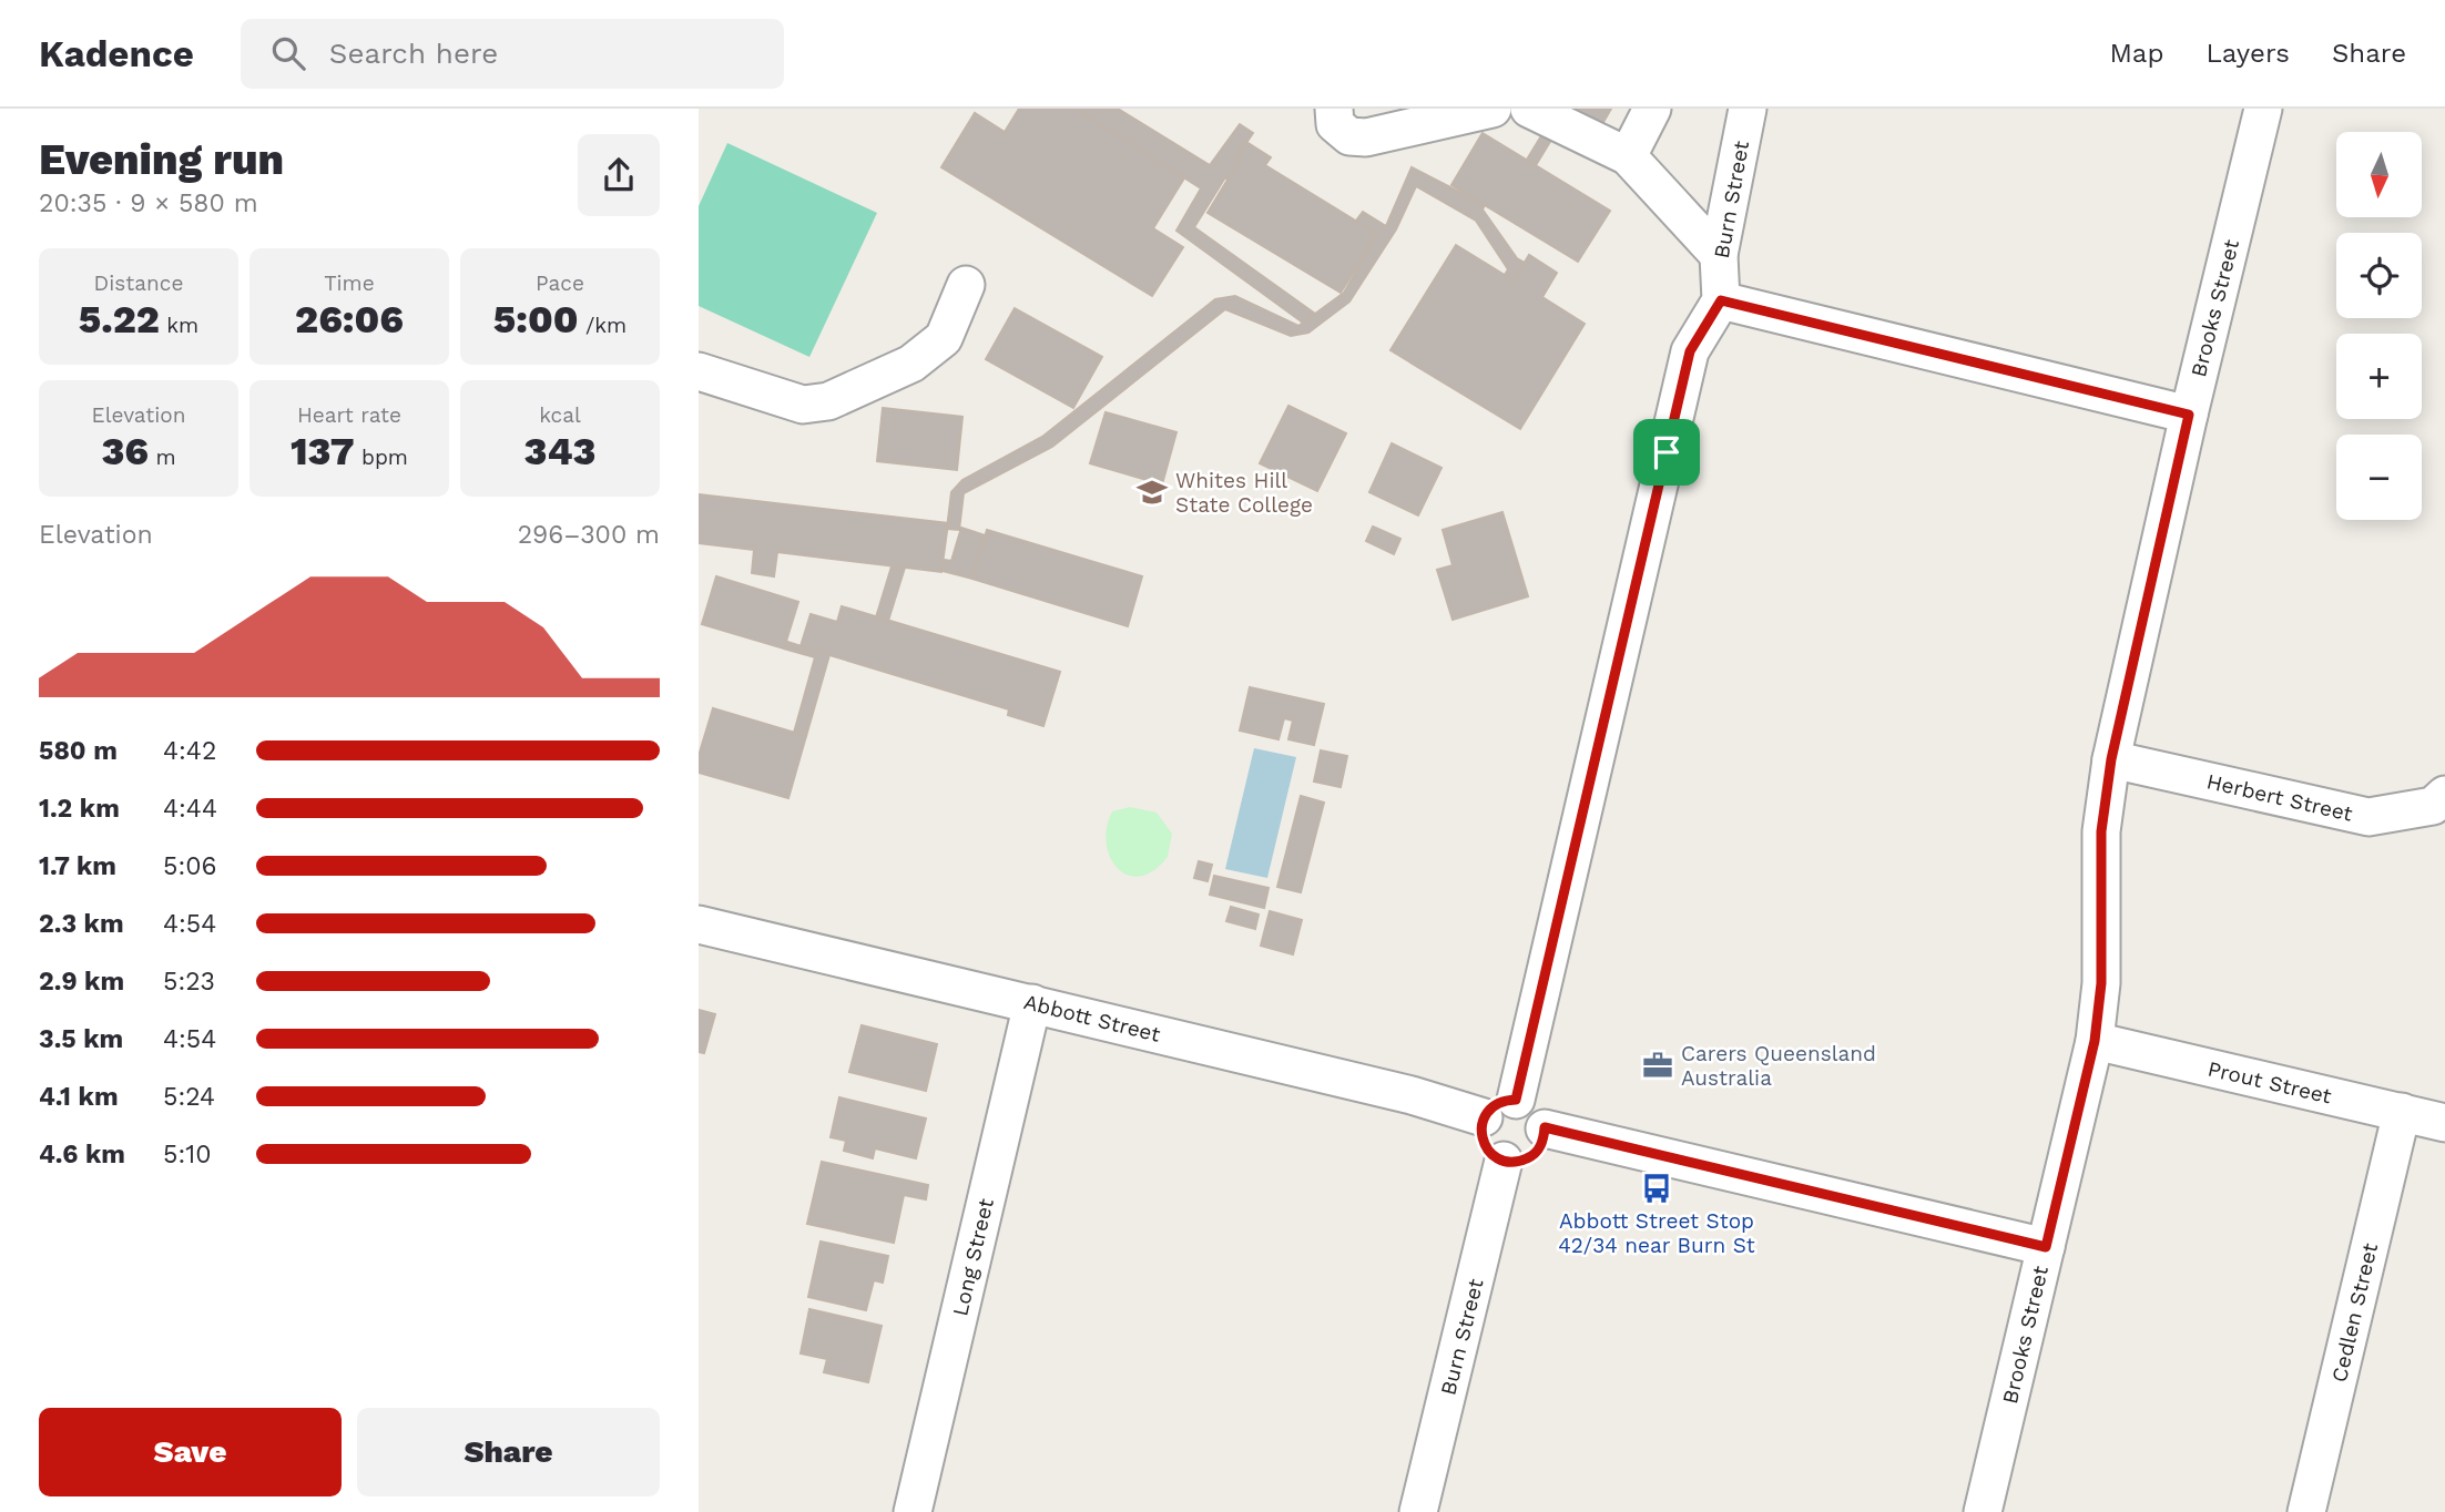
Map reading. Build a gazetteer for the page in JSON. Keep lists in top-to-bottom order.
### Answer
{
  "streets": {
    "street": [
      "Burn Street",
      "Brooks Street",
      "Herbert Street",
      "Abbott Street",
      "Prout Street",
      "Long Street",
      "Cedlen Street"
    ]
  },
  "crossings": [
    ["Burn Street", "Abbott Street"],
    ["Brooks Street", "Herbert Street"],
    ["Brooks Street", "Prout Street"],
    ["Abbott Street", "Long Street"],
    ["Prout Street", "Cedlen Street"]
  ],
  "places": {
    "school or university": ["Whites Hill State College"],
    "office": ["Carers Queensland Australia"],
    "bus stop": ["Abbott Street Stop 42/34 near Burn St"]
  },
  "north": "bottom",
  "page": {
    "header": "Kadence",
    "search": "Search here",
    "nav": ["Map", "Layers", "Share"],
    "heading": ["Evening run", "20:35 · 9 × 580 m"],
    "map_buttons": ["+", "−"],
    "stats": [
      ["Distance", "5.22 km"],
      ["Time", "26:06"],
      ["Pace", "5:00 /km"],
      ["Elevation", "36 m"],
      ["Heart rate", "137 bpm"],
      ["kcal", "343"]
    ],
    "chart": ["Elevation", "296–300 m"],
    "list": [
      {
        "name": "580 m",
        "note": "4:42"
      },
      {
        "name": "1.2 km",
        "note": "4:44"
      },
      {
        "name": "1.7 km",
        "note": "5:06"
      },
      {
        "name": "2.3 km",
        "note": "4:54"
      },
      {
        "name": "2.9 km",
        "note": "5:23"
      },
      {
        "name": "3.5 km",
        "note": "4:54"
      },
      {
        "name": "4.1 km",
        "note": "5:24"
      },
      {
        "name": "4.6 km",
        "note": "5:10"
      }
    ],
    "buttons": ["Save", "Share"]
  }
}
